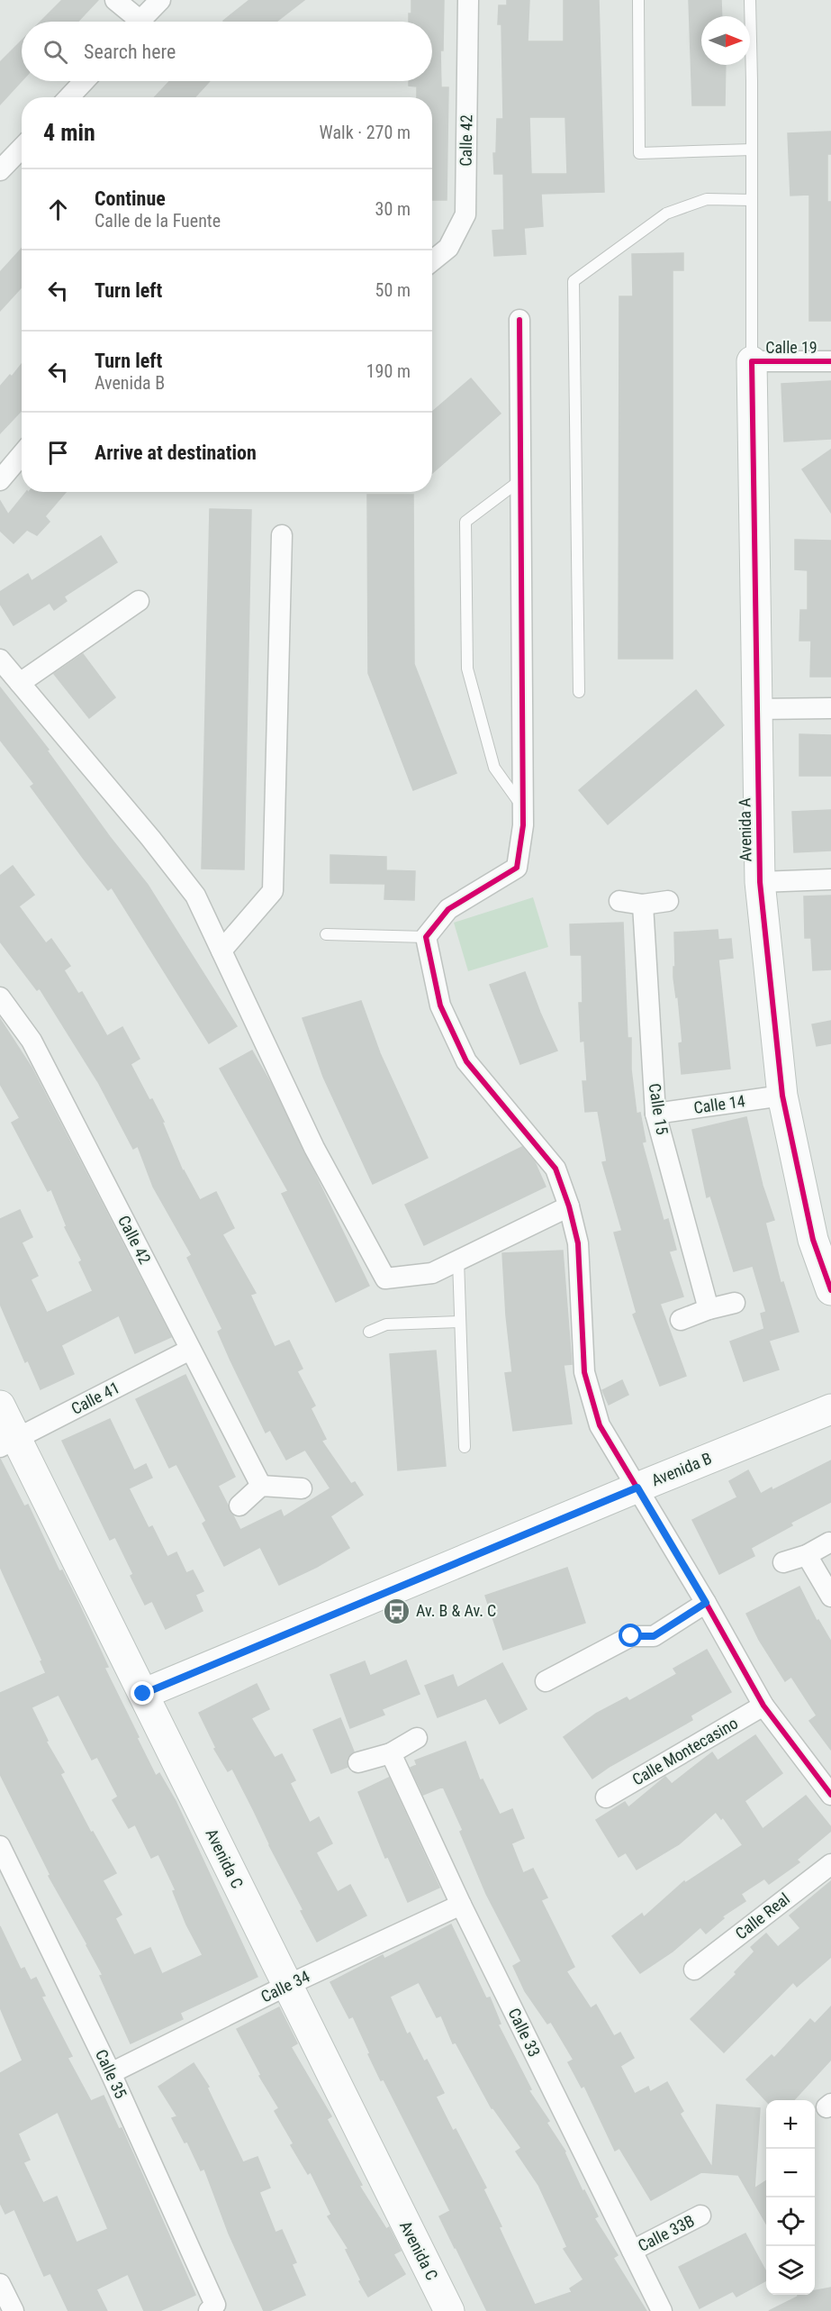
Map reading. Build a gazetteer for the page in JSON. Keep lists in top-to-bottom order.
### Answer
{
  "streets": {
    "street": [
      "Calle 42",
      "Calle 19",
      "Avenida A",
      "Calle 14",
      "Calle 15",
      "Calle 41",
      "Avenida B",
      "Calle Montecasino",
      "Avenida C",
      "Calle Real",
      "Calle 34",
      "Calle 33",
      "Calle 35",
      "Calle 33B"
    ]
  },
  "crossings": [
    ["Calle 42", "Calle 41"],
    ["Calle 19", "Avenida A"],
    ["Avenida A", "Calle 14"],
    ["Calle 14", "Calle 15"],
    ["Calle 41", "Avenida C"],
    ["Avenida B", "Avenida C"],
    ["Avenida C", "Calle 34"],
    ["Calle 34", "Calle 33"],
    ["Calle 34", "Calle 35"],
    ["Calle 33", "Calle 33B"]
  ],
  "places": {
    "bus stop": ["Av. B & Av. C"]
  },
  "north": "right",
  "page": {
    "search": "Search here",
    "heading": ["4 min", "Walk · 270 m"],
    "list": [
      ["Continue", "Calle de la Fuente", "30 m"],
      ["Turn left", "50 m"],
      ["Turn left", "Avenida B", "190 m"],
      "Arrive at destination"
    ],
    "map_buttons": ["+", "−"]
  }
}
